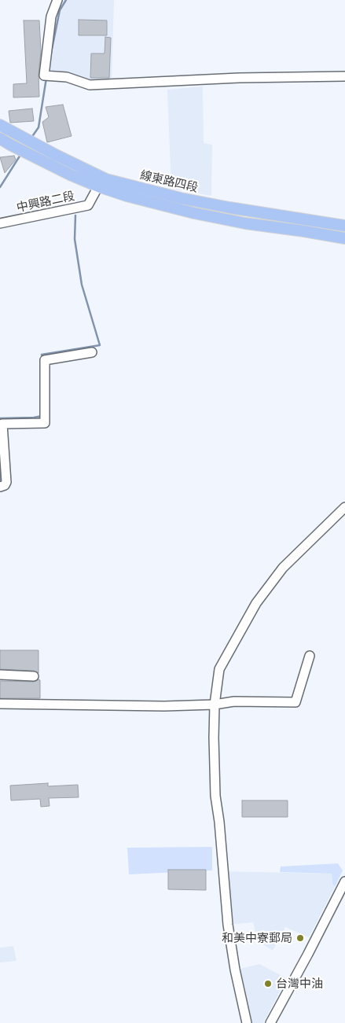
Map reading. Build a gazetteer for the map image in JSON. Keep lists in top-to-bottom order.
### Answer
{
  "streets": {
    "main road": ["線東路四段"],
    "street": ["中興路二段"]
  },
  "crossings": [
    ["線東路四段", "中興路二段"]
  ],
  "places": ["和美中寮郵局", "台灣中油"]
}
